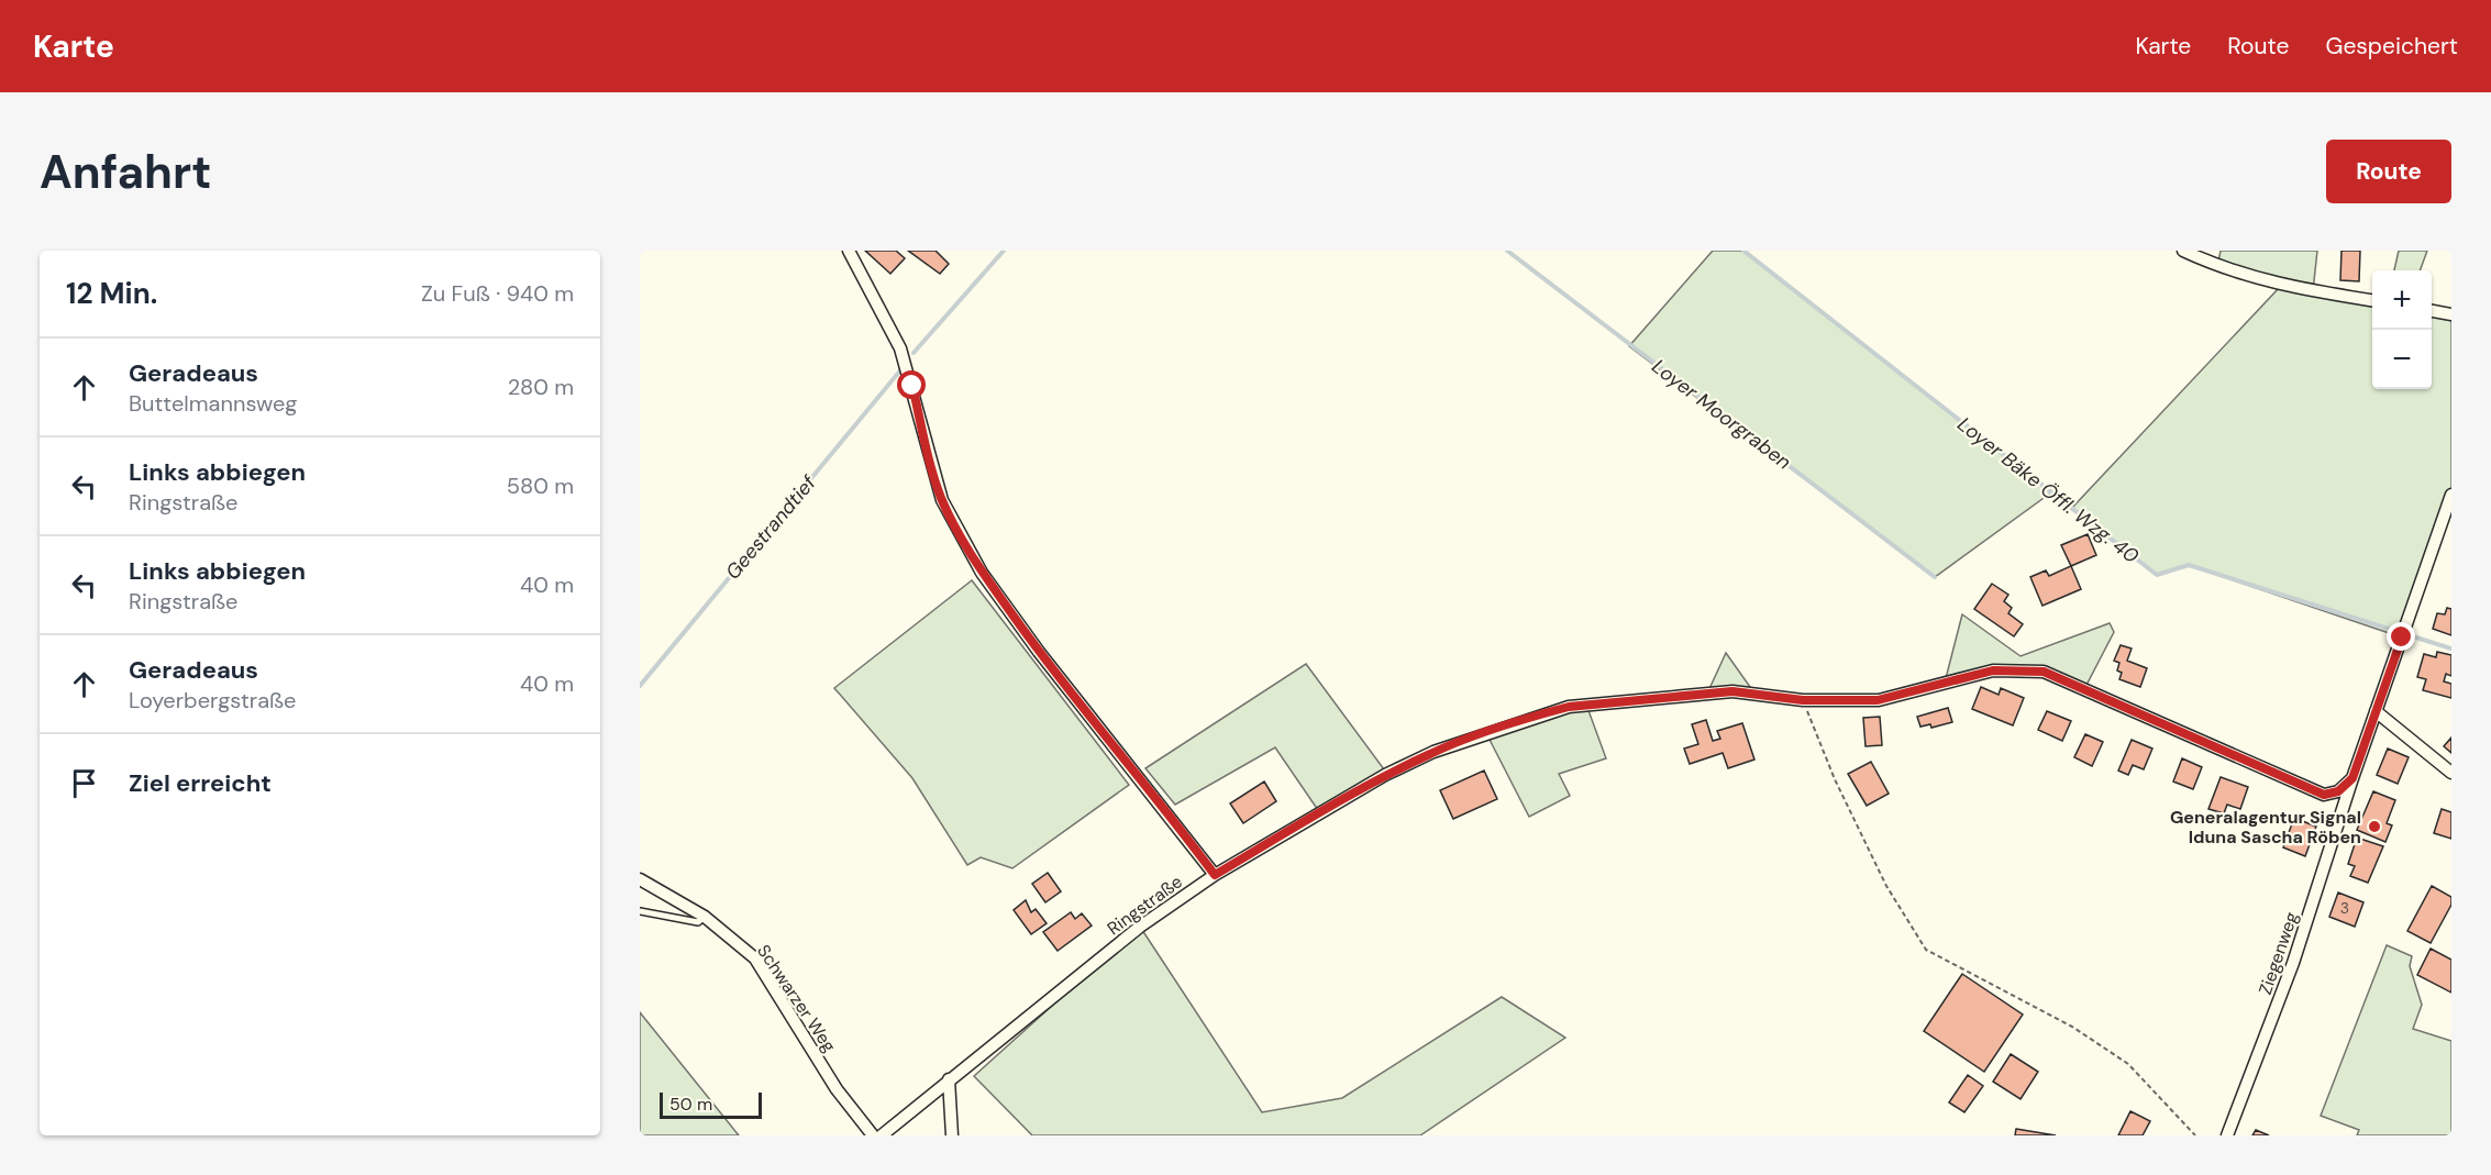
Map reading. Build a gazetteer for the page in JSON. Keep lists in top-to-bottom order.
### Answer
{
  "streets": {
    "street": ["Ringstraße", "Ziegenweg", "Schwarzer Weg"]
  },
  "crossings": [
    ["Ringstraße", "Ziegenweg"]
  ],
  "water": ["Loyer Moorgraben", "Loyer Bäke Öffl. Wzg. 40", "Geestrandtief"],
  "places": ["Generalagentur Signal Iduna Sascha Röben"],
  "house_numbers": ["3"],
  "scale_bar": "50 m",
  "page": {
    "header": "Karte",
    "nav": ["Karte", "Route", "Gespeichert"],
    "buttons": "Route",
    "title": "Anfahrt",
    "heading": ["12 Min.", "Zu Fuß · 940 m"],
    "map_buttons": ["+", "−"],
    "list": [
      ["Geradeaus", "Buttelmannsweg", "280 m"],
      ["Links abbiegen", "Ringstraße", "580 m"],
      ["Links abbiegen", "Ringstraße", "40 m"],
      ["Geradeaus", "Loyerbergstraße", "40 m"],
      "Ziel erreicht"
    ],
    "scale": "50 m"
  }
}
